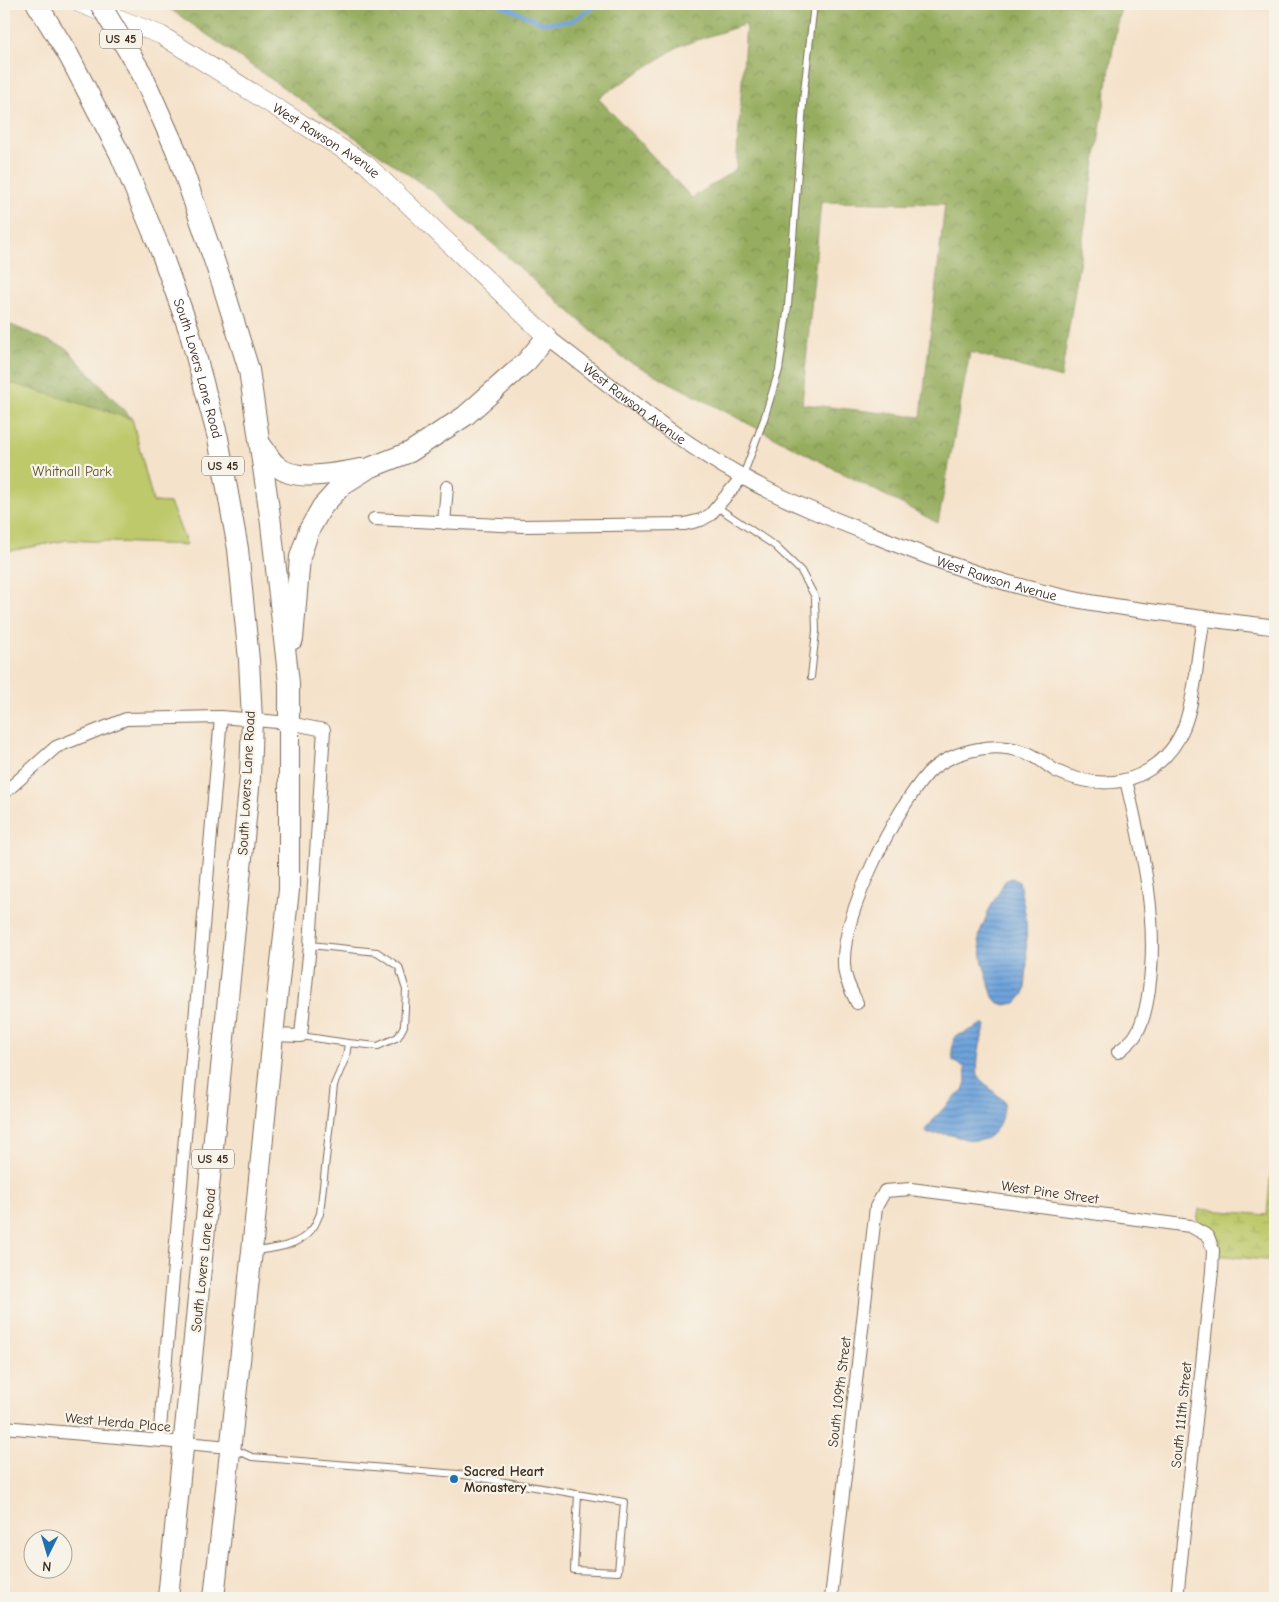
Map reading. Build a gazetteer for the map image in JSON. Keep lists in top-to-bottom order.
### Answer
{
  "streets": {
    "main road": ["US 45", "West Rawson Avenue", "South Lovers Lane Road"],
    "street": [
      "West Pine Street",
      "South 109th Street",
      "South 111th Street",
      "West Herda Place"
    ]
  },
  "crossings": [
    ["South Lovers Lane Road", "West Herda Place"],
    ["West Pine Street", "South 109th Street"],
    ["West Pine Street", "South 111th Street"]
  ],
  "parks": ["Whitnall Park"],
  "places": ["Sacred Heart Monastery"],
  "north": "bottom"
}
